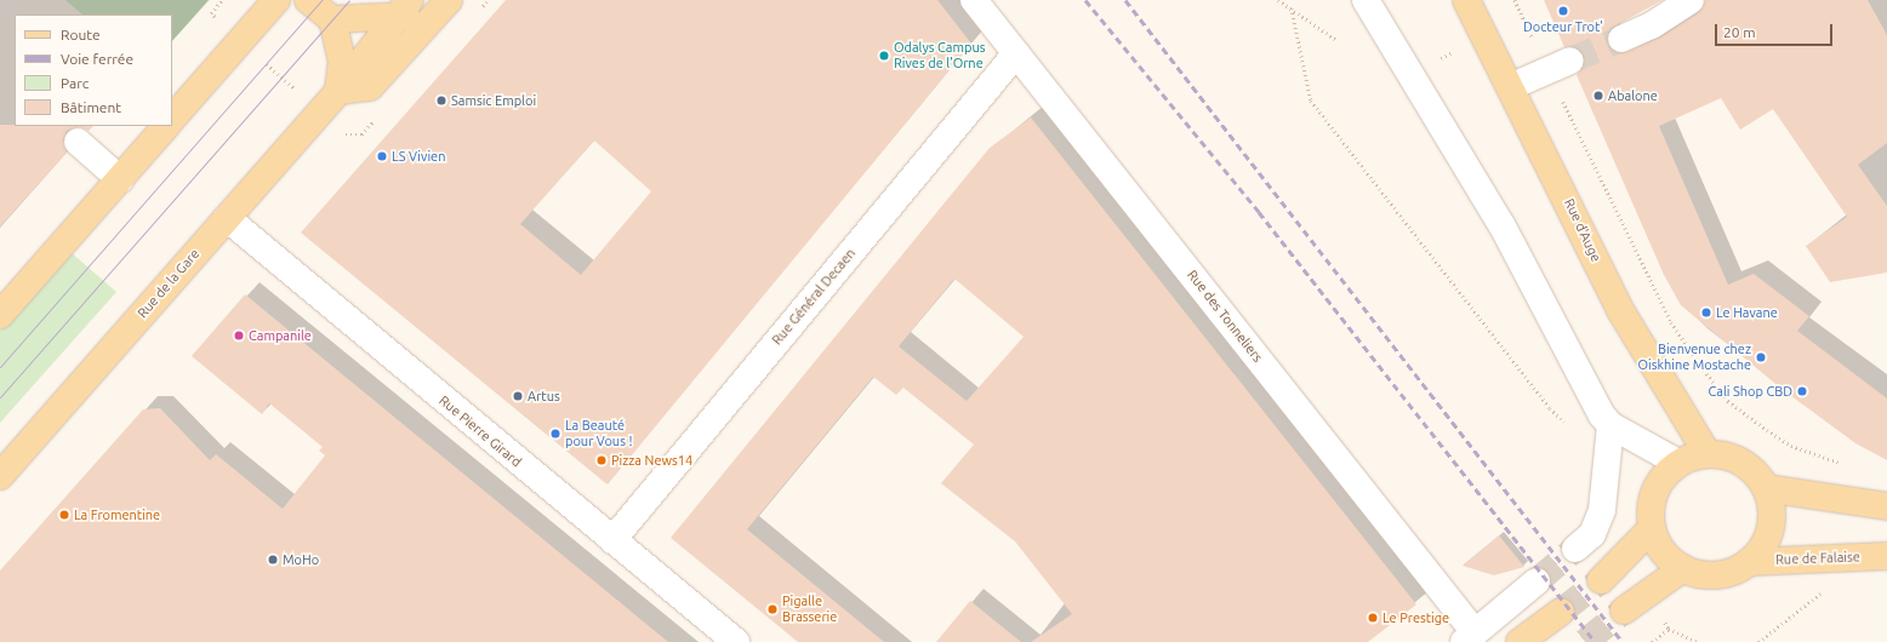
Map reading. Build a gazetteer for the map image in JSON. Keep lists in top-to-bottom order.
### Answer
{
  "streets": {
    "main road": ["Rue d'Auge", "Rue de la Gare", "Rue de Falaise"],
    "street": ["Rue Général Decaen", "Rue des Tonneliers", "Rue Pierre Girard"]
  },
  "crossings": [
    ["Rue d'Auge", "Rue de Falaise"],
    ["Rue de la Gare", "Rue Pierre Girard"],
    ["Rue Général Decaen", "Rue des Tonneliers"],
    ["Rue Général Decaen", "Rue Pierre Girard"]
  ],
  "places": [
    "Docteur Trot'",
    "Odalys Campus Rives de l'Orne",
    "Abalone",
    "Samsic Emploi",
    "LS Vivien",
    "Le Havane",
    "Campanile",
    "Bienvenue chez Oiskhine Mostache",
    "Cali Shop CBD",
    "Artus",
    "La Beauté pour Vous !",
    "Pizza News14",
    "La Fromentine",
    "MoHo",
    "Pigalle Brasserie",
    "Le Prestige"
  ],
  "legend": [
    "Route",
    "Voie ferrée",
    "Parc",
    "Bâtiment"
  ],
  "scale_bar": "20 m"
}
